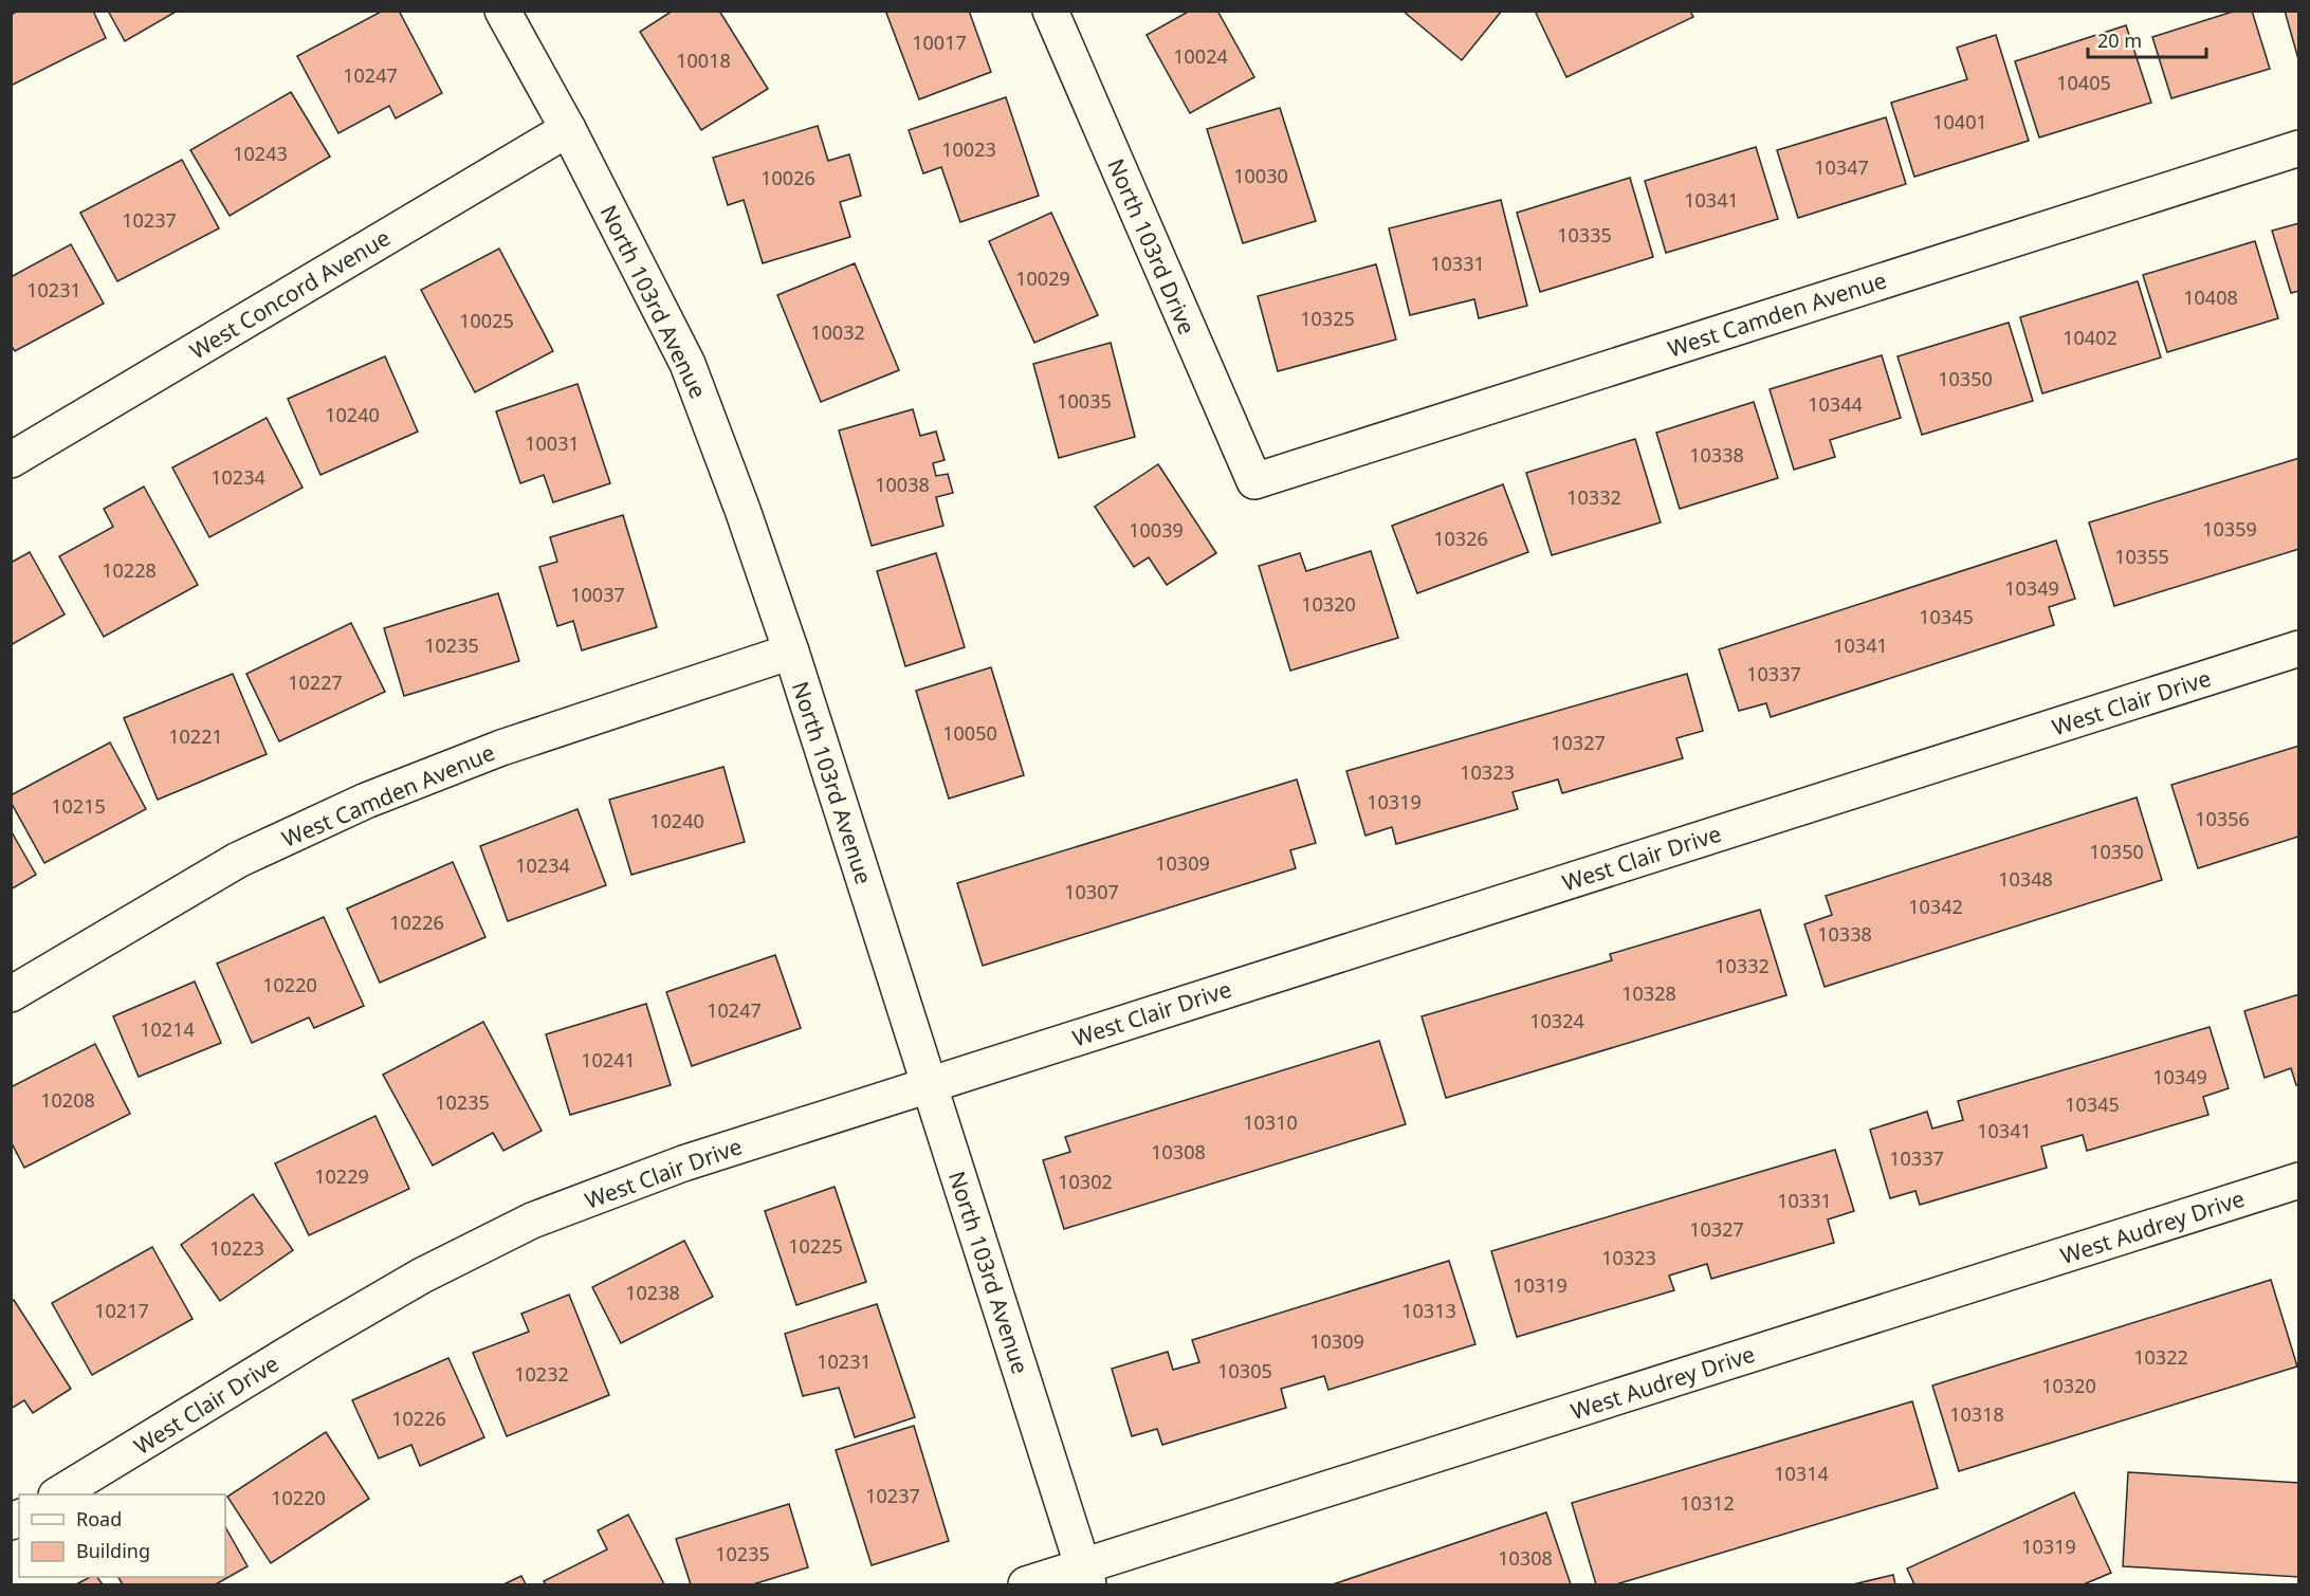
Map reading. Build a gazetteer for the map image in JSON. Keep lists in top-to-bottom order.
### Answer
{
  "streets": {
    "street": [
      "North 103rd Drive",
      "West Concord Avenue",
      "North 103rd Avenue",
      "West Camden Avenue",
      "West Clair Drive",
      "West Audrey Drive"
    ]
  },
  "crossings": [
    ["North 103rd Drive", "West Camden Avenue"],
    ["West Concord Avenue", "North 103rd Avenue"],
    ["North 103rd Avenue", "West Camden Avenue"],
    ["North 103rd Avenue", "West Clair Drive"],
    ["North 103rd Avenue", "West Audrey Drive"]
  ],
  "house_numbers": [
    "10017",
    "10024",
    "10018",
    "10247",
    "10405",
    "10401",
    "10023",
    "10243",
    "10347",
    "10030",
    "10026",
    "10341",
    "10237",
    "10335",
    "10331",
    "10029",
    "10231",
    "10408",
    "10325",
    "10025",
    "10032",
    "10402",
    "10350",
    "10035",
    "10344",
    "10240",
    "10031",
    "10338",
    "10234",
    "10038",
    "10332",
    "10359",
    "10039",
    "10326",
    "10355",
    "10228",
    "10349",
    "10037",
    "10320",
    "10345",
    "10235",
    "10341",
    "10337",
    "10227",
    "10050",
    "10221",
    "10327",
    "10323",
    "10319",
    "10215",
    "10356",
    "10240",
    "10350",
    "10309",
    "10234",
    "10348",
    "10307",
    "10342",
    "10226",
    "10338",
    "10332",
    "10220",
    "10328",
    "10247",
    "10324",
    "10214",
    "10241",
    "10349",
    "10208",
    "10235",
    "10345",
    "10310",
    "10341",
    "10308",
    "10337",
    "10229",
    "10302",
    "10331",
    "10327",
    "10225",
    "10223",
    "10323",
    "10319",
    "10238",
    "10217",
    "10313",
    "10309",
    "10322",
    "10231",
    "10305",
    "10232",
    "10320",
    "10318",
    "10226",
    "10314",
    "10237",
    "10220",
    "10312",
    "10319",
    "10235",
    "10308"
  ],
  "legend": ["Road", "Building"],
  "scale_bar": "20 m"
}
